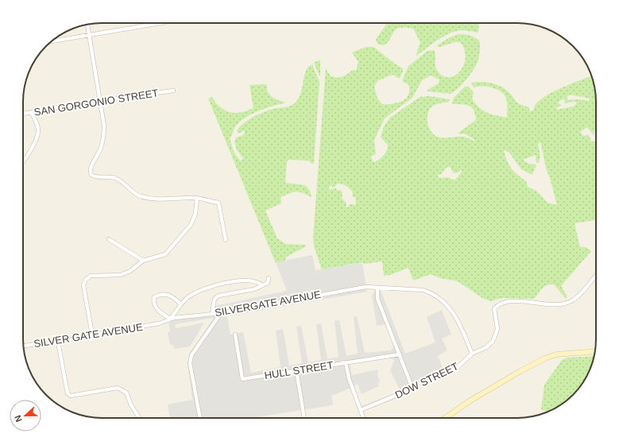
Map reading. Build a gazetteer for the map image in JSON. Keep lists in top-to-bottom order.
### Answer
{
  "streets": {
    "street": [
      "SAN GORGONIO STREET",
      "SILVERGATE AVENUE",
      "SILVER GATE AVENUE",
      "HULL STREET",
      "DOW STREET"
    ]
  },
  "crossings": [
    ["SILVERGATE AVENUE", "SILVER GATE AVENUE"]
  ],
  "north": "left"
}
